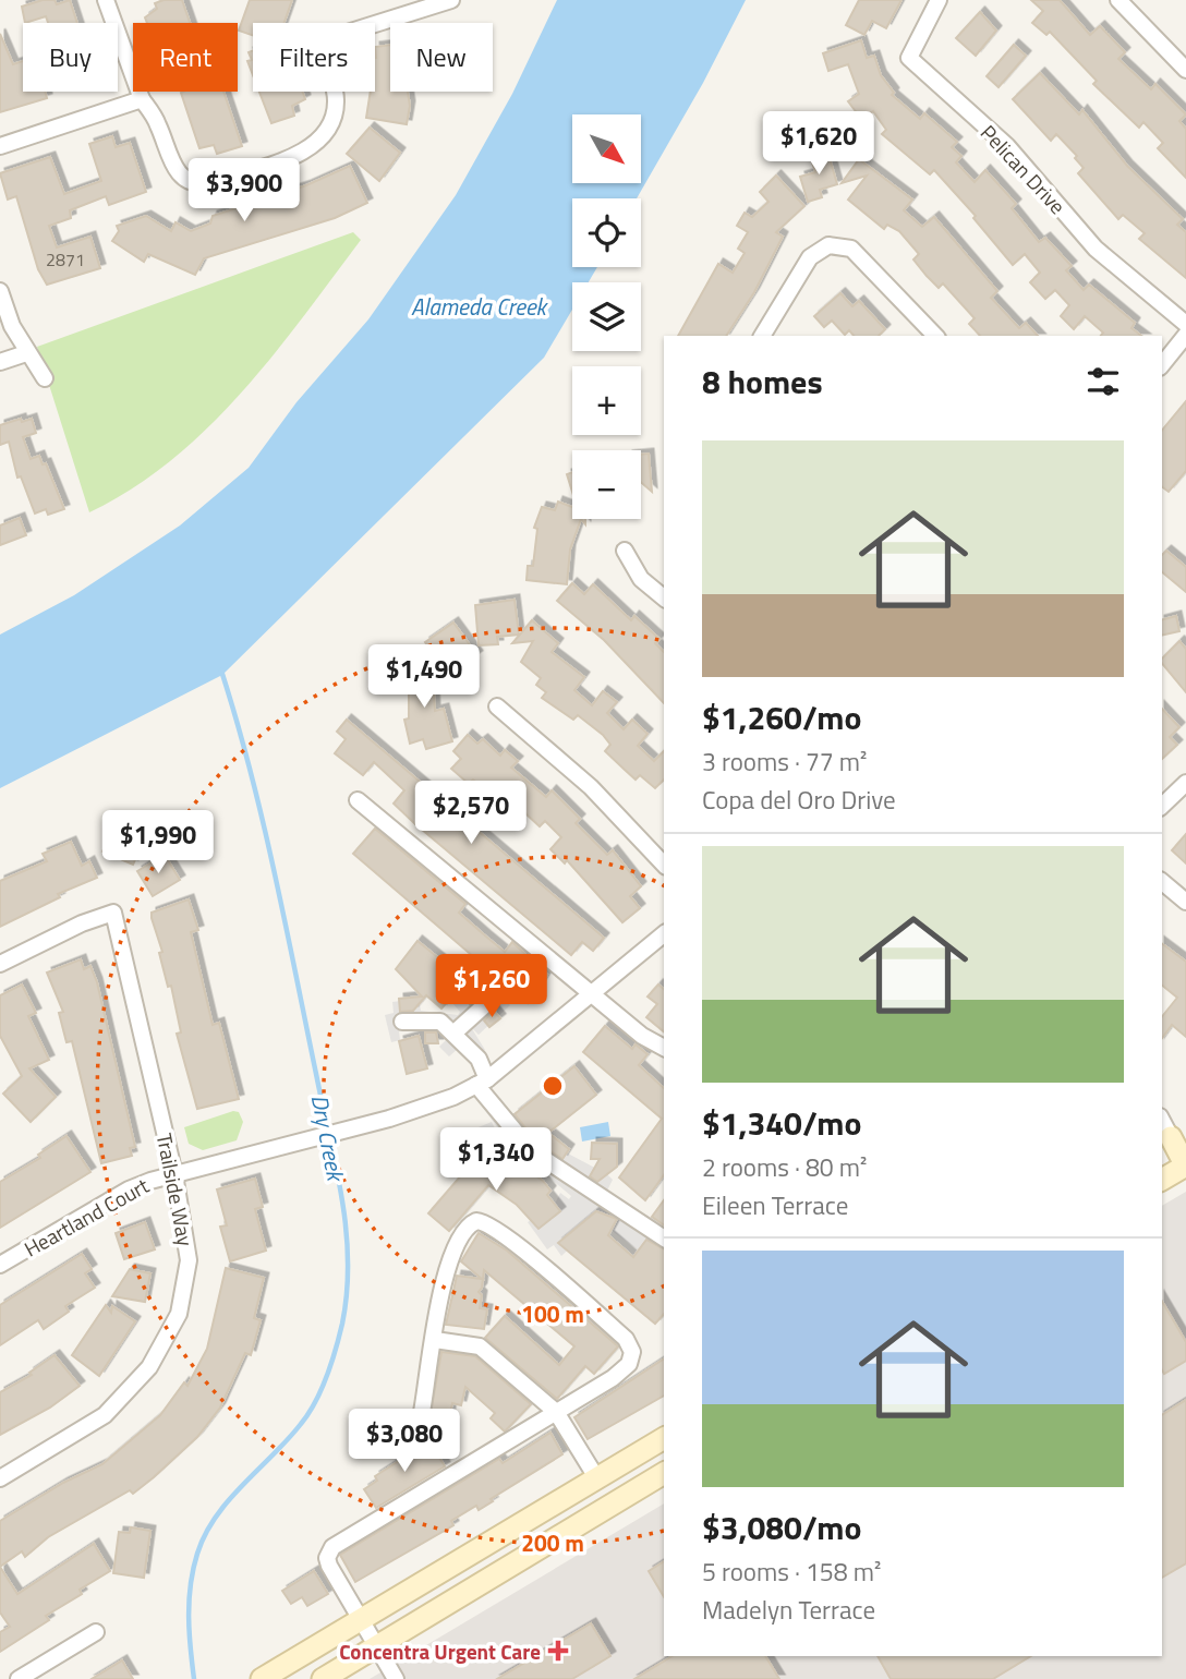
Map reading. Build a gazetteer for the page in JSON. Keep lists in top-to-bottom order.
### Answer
{
  "streets": {
    "street": ["Pelican Drive", "Trailside Way", "Heartland Court"]
  },
  "crossings": [
    ["Trailside Way", "Heartland Court"]
  ],
  "water": ["Alameda Creek", "Dry Creek"],
  "places": {
    "health": ["Concentra Urgent Care"]
  },
  "house_numbers": ["2871"],
  "north": "bottom right",
  "page": {
    "chip": [
      "Buy",
      "Rent",
      "Filters",
      "New"
    ],
    "price": [
      "$1,620",
      "$3,900",
      "$1,490",
      "$2,570",
      "$1,990",
      "$1,260",
      "$1,340",
      "$3,080"
    ],
    "map_buttons": ["+", "−"],
    "heading": "8 homes",
    "list": [
      {
        "name": "$1,260/mo",
        "note": "3 rooms · 77 m² · Copa del Oro Drive"
      },
      {
        "name": "$1,340/mo",
        "note": "2 rooms · 80 m² · Eileen Terrace"
      },
      {
        "name": "$3,080/mo",
        "note": "5 rooms · 158 m² · Madelyn Terrace"
      }
    ]
  },
  "rings": ["100 m", "200 m"]
}
